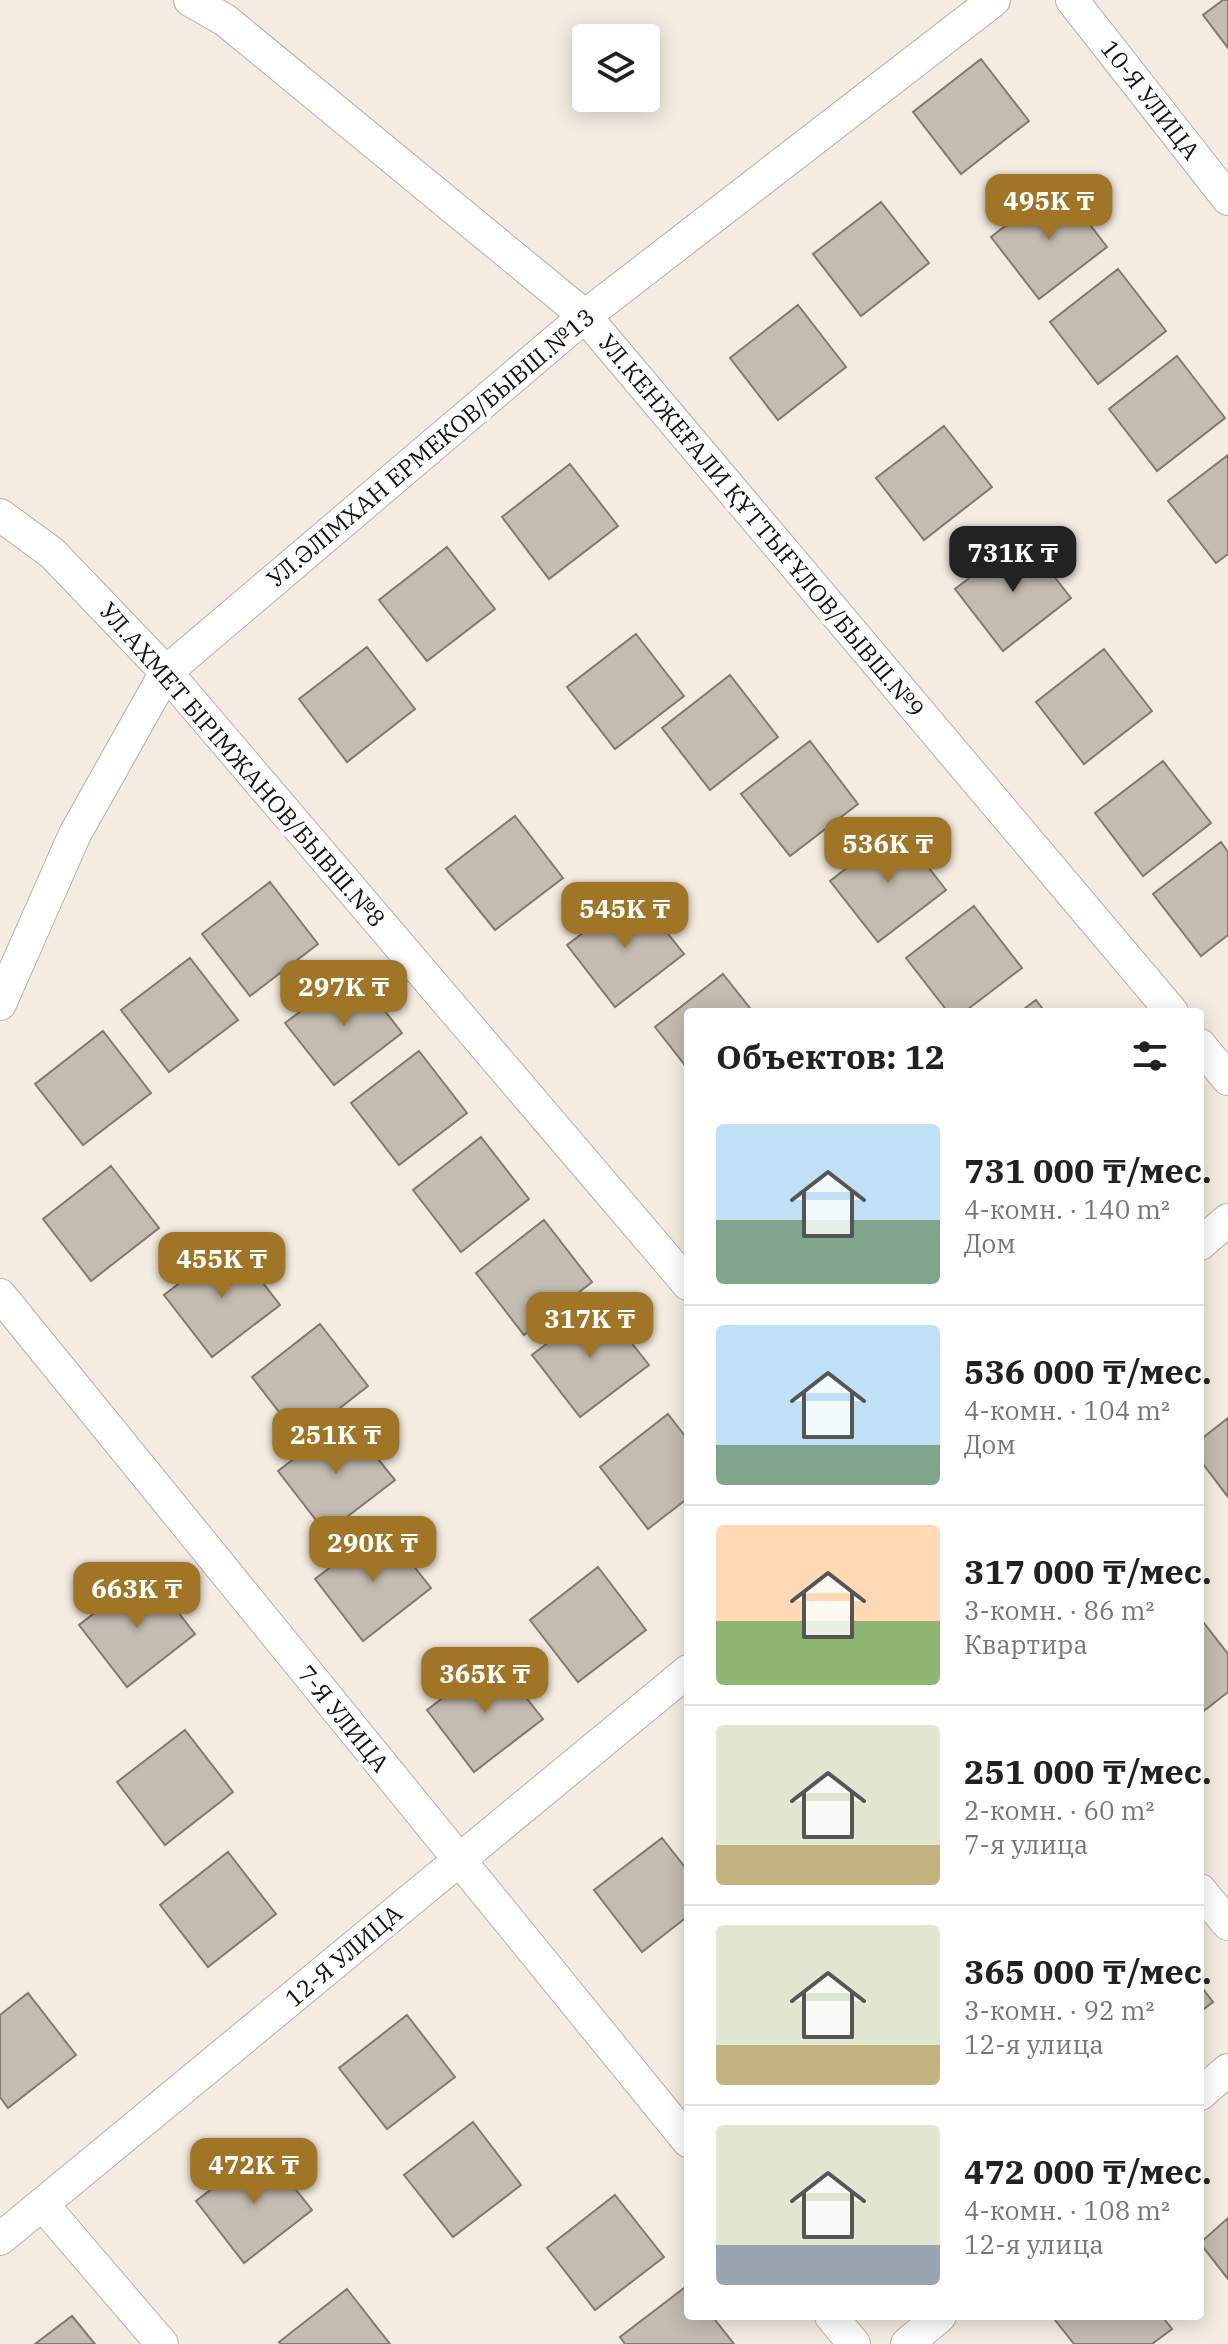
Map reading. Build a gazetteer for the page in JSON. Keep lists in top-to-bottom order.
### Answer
{
  "streets": {
    "street": [
      "10-Я УЛИЦА",
      "УЛ.ӘЛІМХАН ЕРМЕКОВ/БЫВШ.№13",
      "УЛ.КЕНЖЕҒАЛИ ҚҰТТЫҒҰЛОВ/БЫВШ.№9",
      "УЛ.АХМЕТ БІРІМЖАНОВ/БЫВШ.№8",
      "7-Я УЛИЦА",
      "12-Я УЛИЦА"
    ]
  },
  "crossings": [
    ["УЛ.ӘЛІМХАН ЕРМЕКОВ/БЫВШ.№13", "УЛ.КЕНЖЕҒАЛИ ҚҰТТЫҒҰЛОВ/БЫВШ.№9"],
    ["УЛ.ӘЛІМХАН ЕРМЕКОВ/БЫВШ.№13", "УЛ.АХМЕТ БІРІМЖАНОВ/БЫВШ.№8"],
    ["7-Я УЛИЦА", "12-Я УЛИЦА"]
  ],
  "page": {
    "price": [
      "495K ₸",
      "731K ₸",
      "536K ₸",
      "545K ₸",
      "297K ₸",
      "455K ₸",
      "317K ₸",
      "251K ₸",
      "290K ₸",
      "663K ₸",
      "365K ₸",
      "472K ₸"
    ],
    "heading": "Объектов: 12",
    "list": [
      {
        "name": "731 000 ₸/мес.",
        "note": "4-комн. · 140 m² · Дом"
      },
      {
        "name": "536 000 ₸/мес.",
        "note": "4-комн. · 104 m² · Дом"
      },
      {
        "name": "317 000 ₸/мес.",
        "note": "3-комн. · 86 m² · Квартира"
      },
      {
        "name": "251 000 ₸/мес.",
        "note": "2-комн. · 60 m² · 7-я улица"
      },
      {
        "name": "365 000 ₸/мес.",
        "note": "3-комн. · 92 m² · 12-я улица"
      },
      {
        "name": "472 000 ₸/мес.",
        "note": "4-комн. · 108 m² · 12-я улица"
      }
    ]
  }
}
